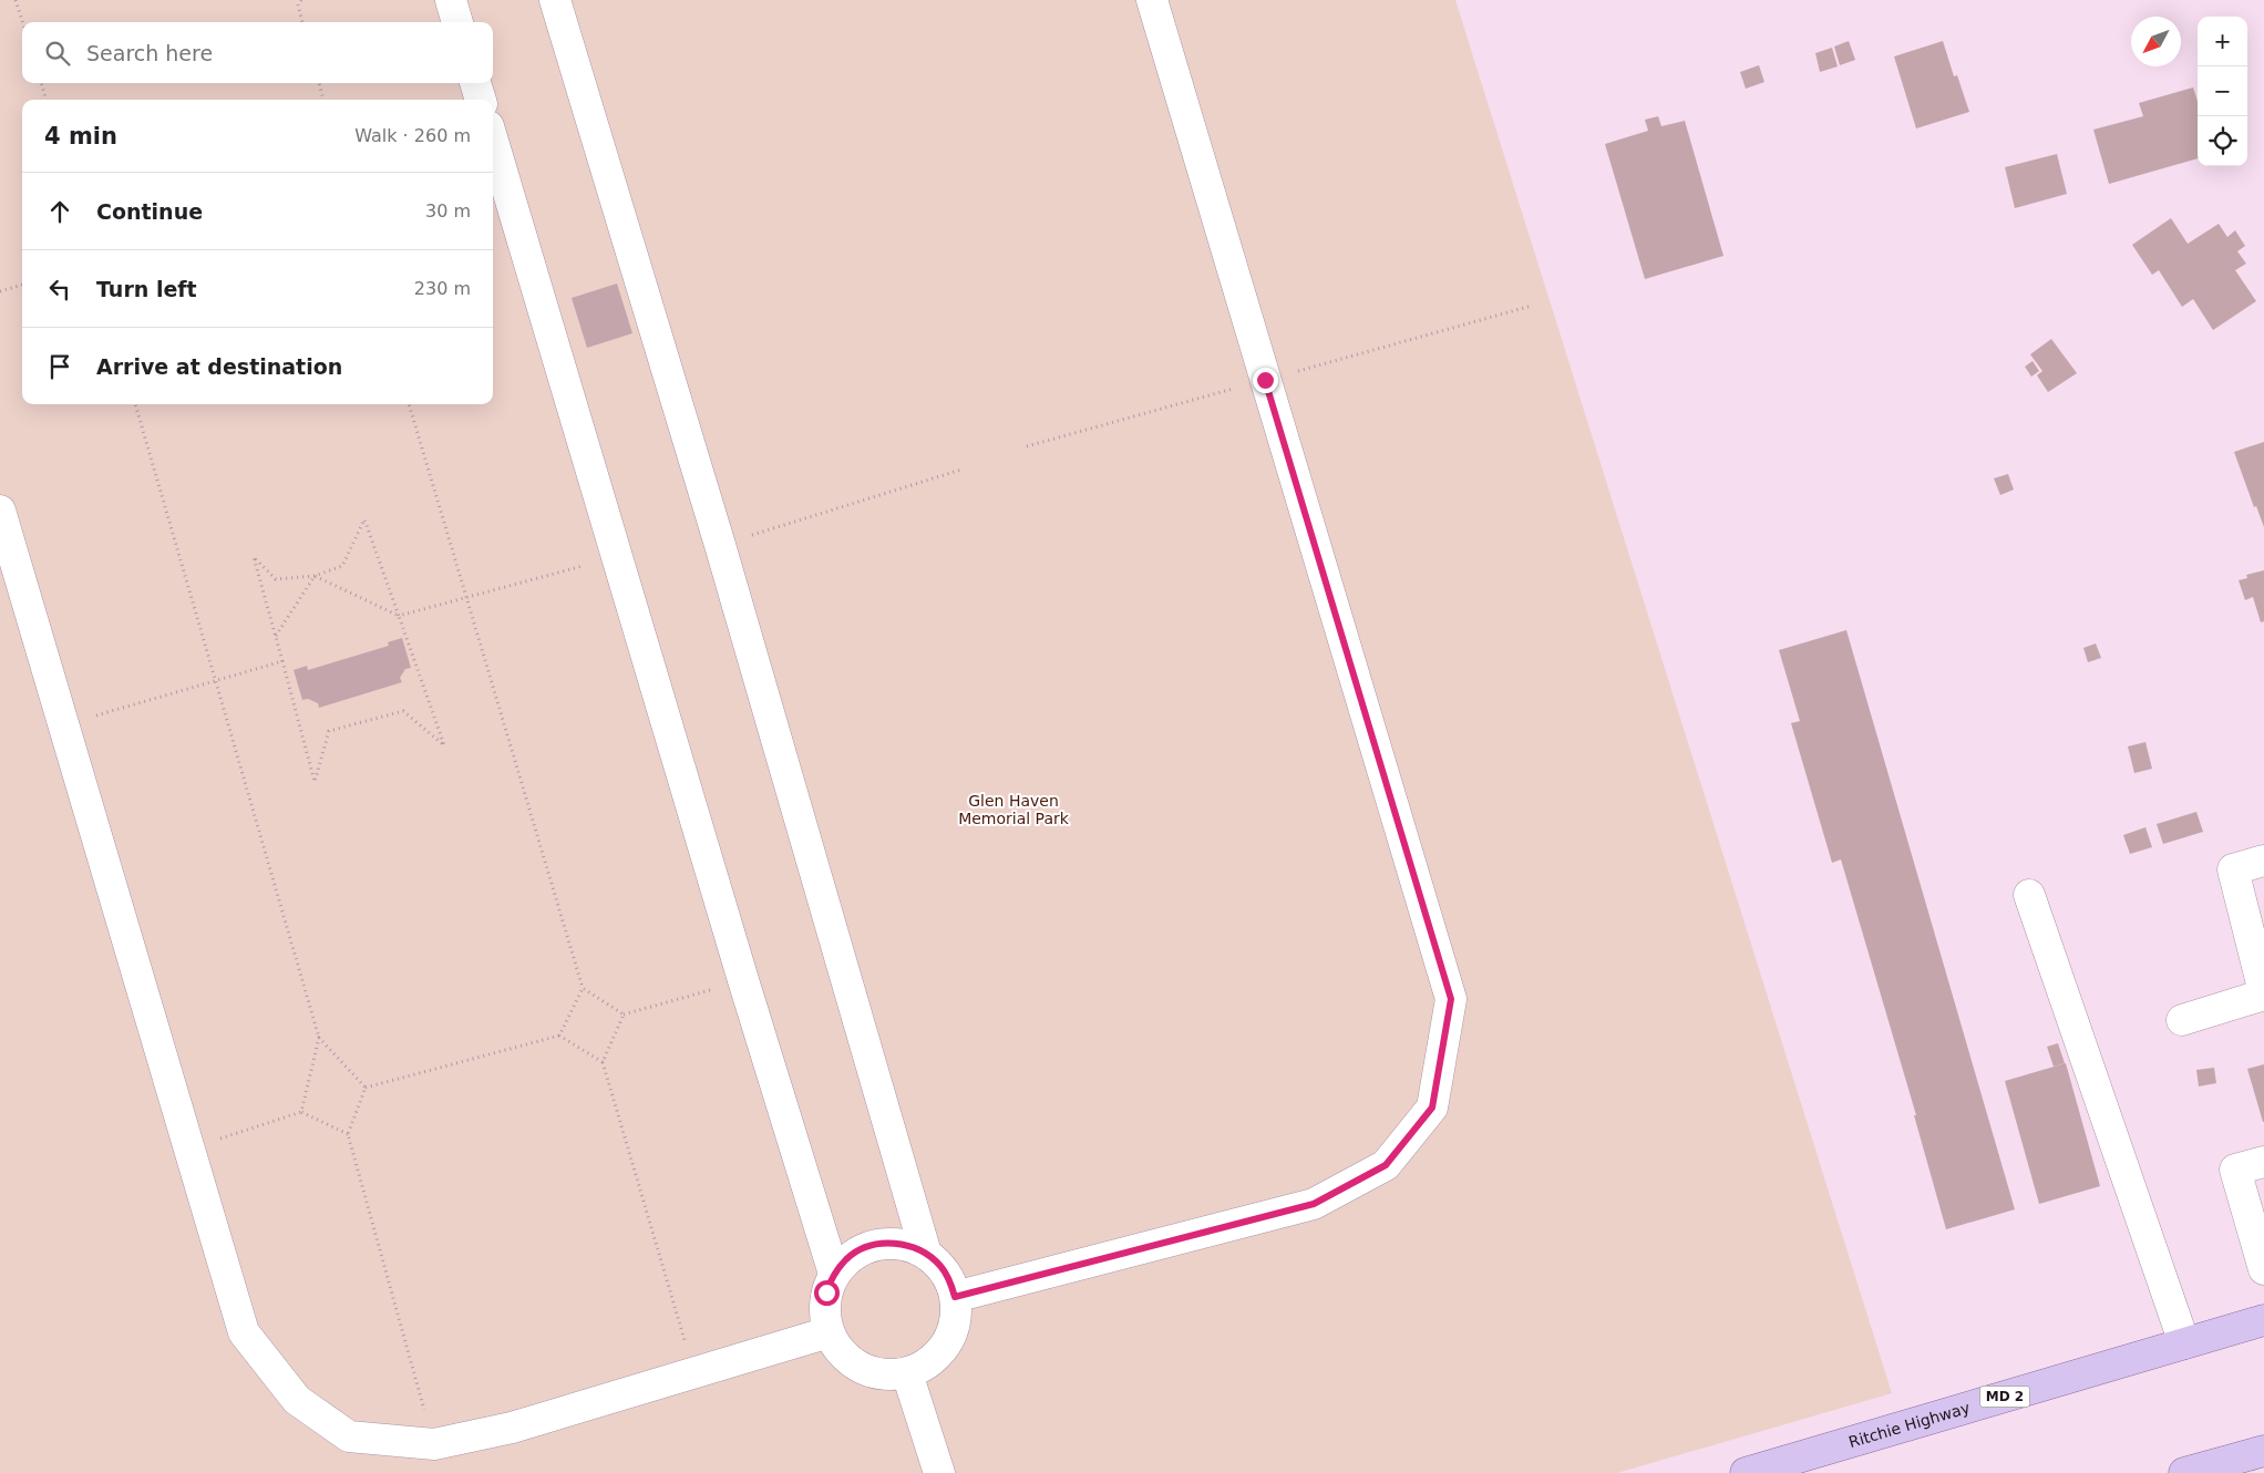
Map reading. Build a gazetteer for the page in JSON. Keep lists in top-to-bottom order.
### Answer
{
  "streets": {
    "main road": ["MD 2", "Ritchie Highway"]
  },
  "parks": ["Glen Haven Memorial Park"],
  "north": "bottom left",
  "page": {
    "map_buttons": ["+", "−"],
    "search": "Search here",
    "heading": ["4 min", "Walk · 260 m"],
    "list": [
      ["Continue", "30 m"],
      ["Turn left", "230 m"],
      "Arrive at destination"
    ]
  }
}
